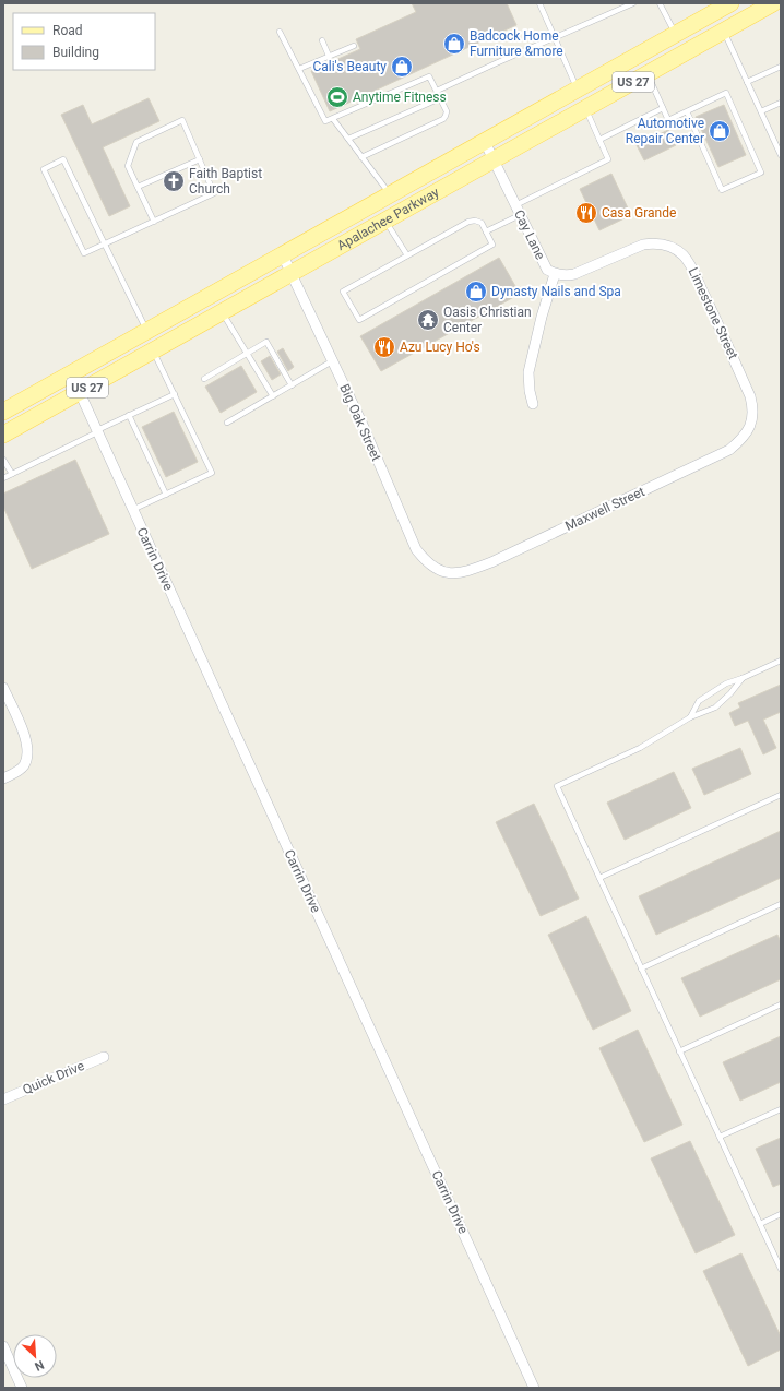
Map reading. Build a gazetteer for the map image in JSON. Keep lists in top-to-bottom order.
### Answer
{
  "streets": {
    "main road": ["US 27", "Apalachee Parkway"],
    "street": [
      "Cay Lane",
      "Limestone Street",
      "Big Oak Street",
      "Maxwell Street",
      "Carrin Drive",
      "Quick Drive"
    ]
  },
  "crossings": [
    ["Apalachee Parkway", "Cay Lane"],
    ["Apalachee Parkway", "Big Oak Street"],
    ["Apalachee Parkway", "Carrin Drive"],
    ["Cay Lane", "Limestone Street"],
    ["Limestone Street", "Maxwell Street"],
    ["Big Oak Street", "Maxwell Street"]
  ],
  "places": {
    "shop": [
      "Badcock Home Furniture &more",
      "Cali's Beauty",
      "Automotive Repair Center",
      "Dynasty Nails and Spa"
    ],
    "sports": ["Anytime Fitness"],
    "church": ["Faith Baptist Church"],
    "restaurant": ["Casa Grande", "Azu Lucy Ho's"],
    "temple": ["Oasis Christian Center"]
  },
  "legend": ["Road", "Building"],
  "north": "bottom right"
}
